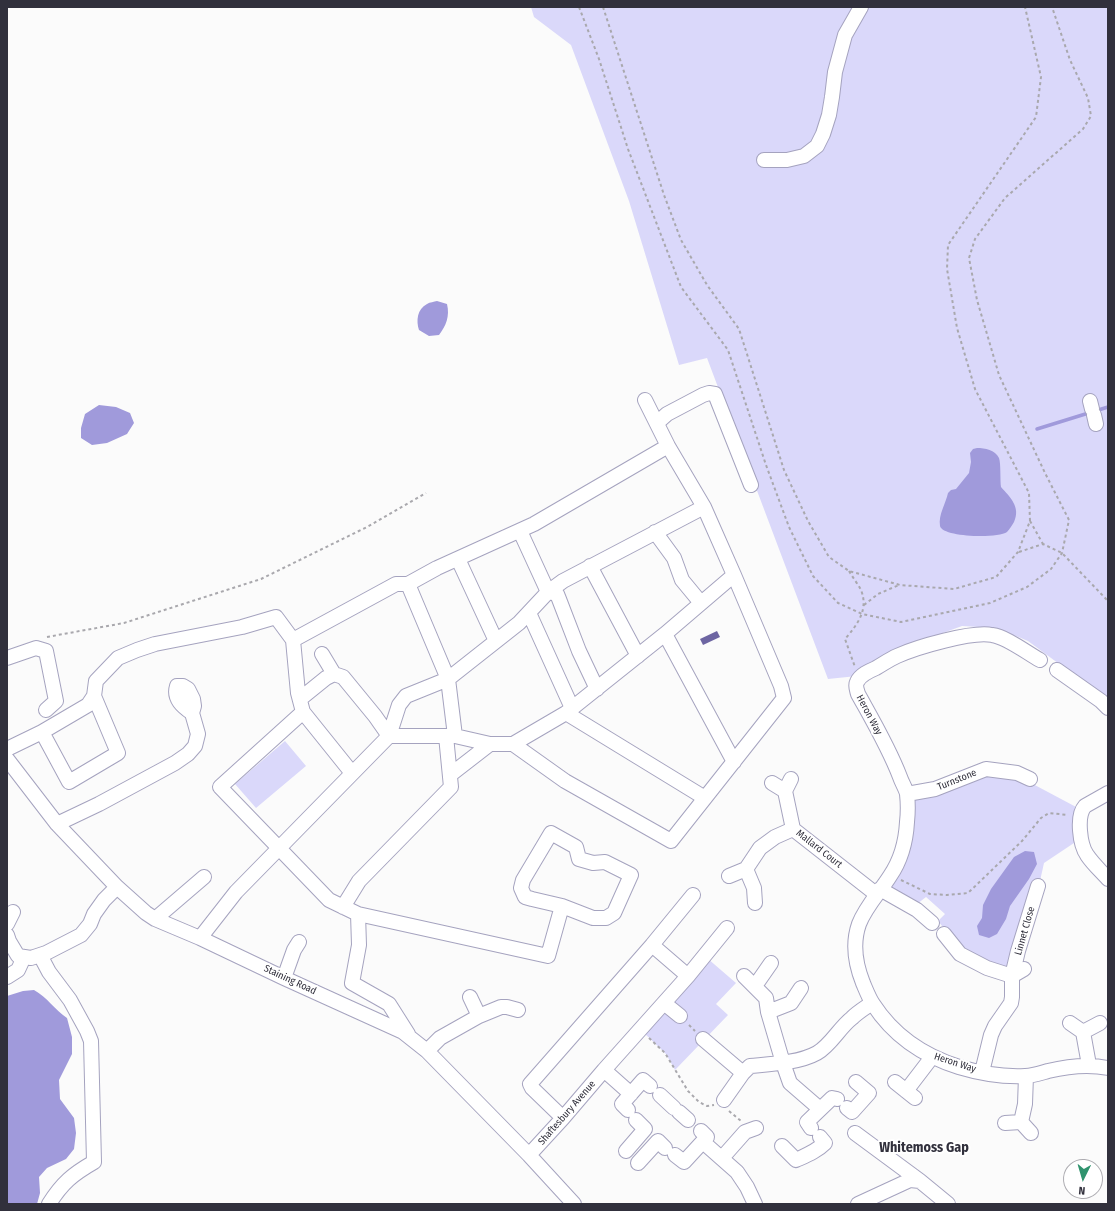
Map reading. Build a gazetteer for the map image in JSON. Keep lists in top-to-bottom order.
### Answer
{
  "streets": {
    "street": [
      "Heron Way",
      "Turnstone",
      "Mallard Court",
      "Linnet Close",
      "Staining Road",
      "Shaftesbury Avenue"
    ]
  },
  "crossings": [
    ["Heron Way", "Turnstone"],
    ["Heron Way", "Mallard Court"],
    ["Heron Way", "Linnet Close"],
    ["Staining Road", "Shaftesbury Avenue"]
  ],
  "districts": ["Whitemoss Gap"],
  "north": "bottom"
}
